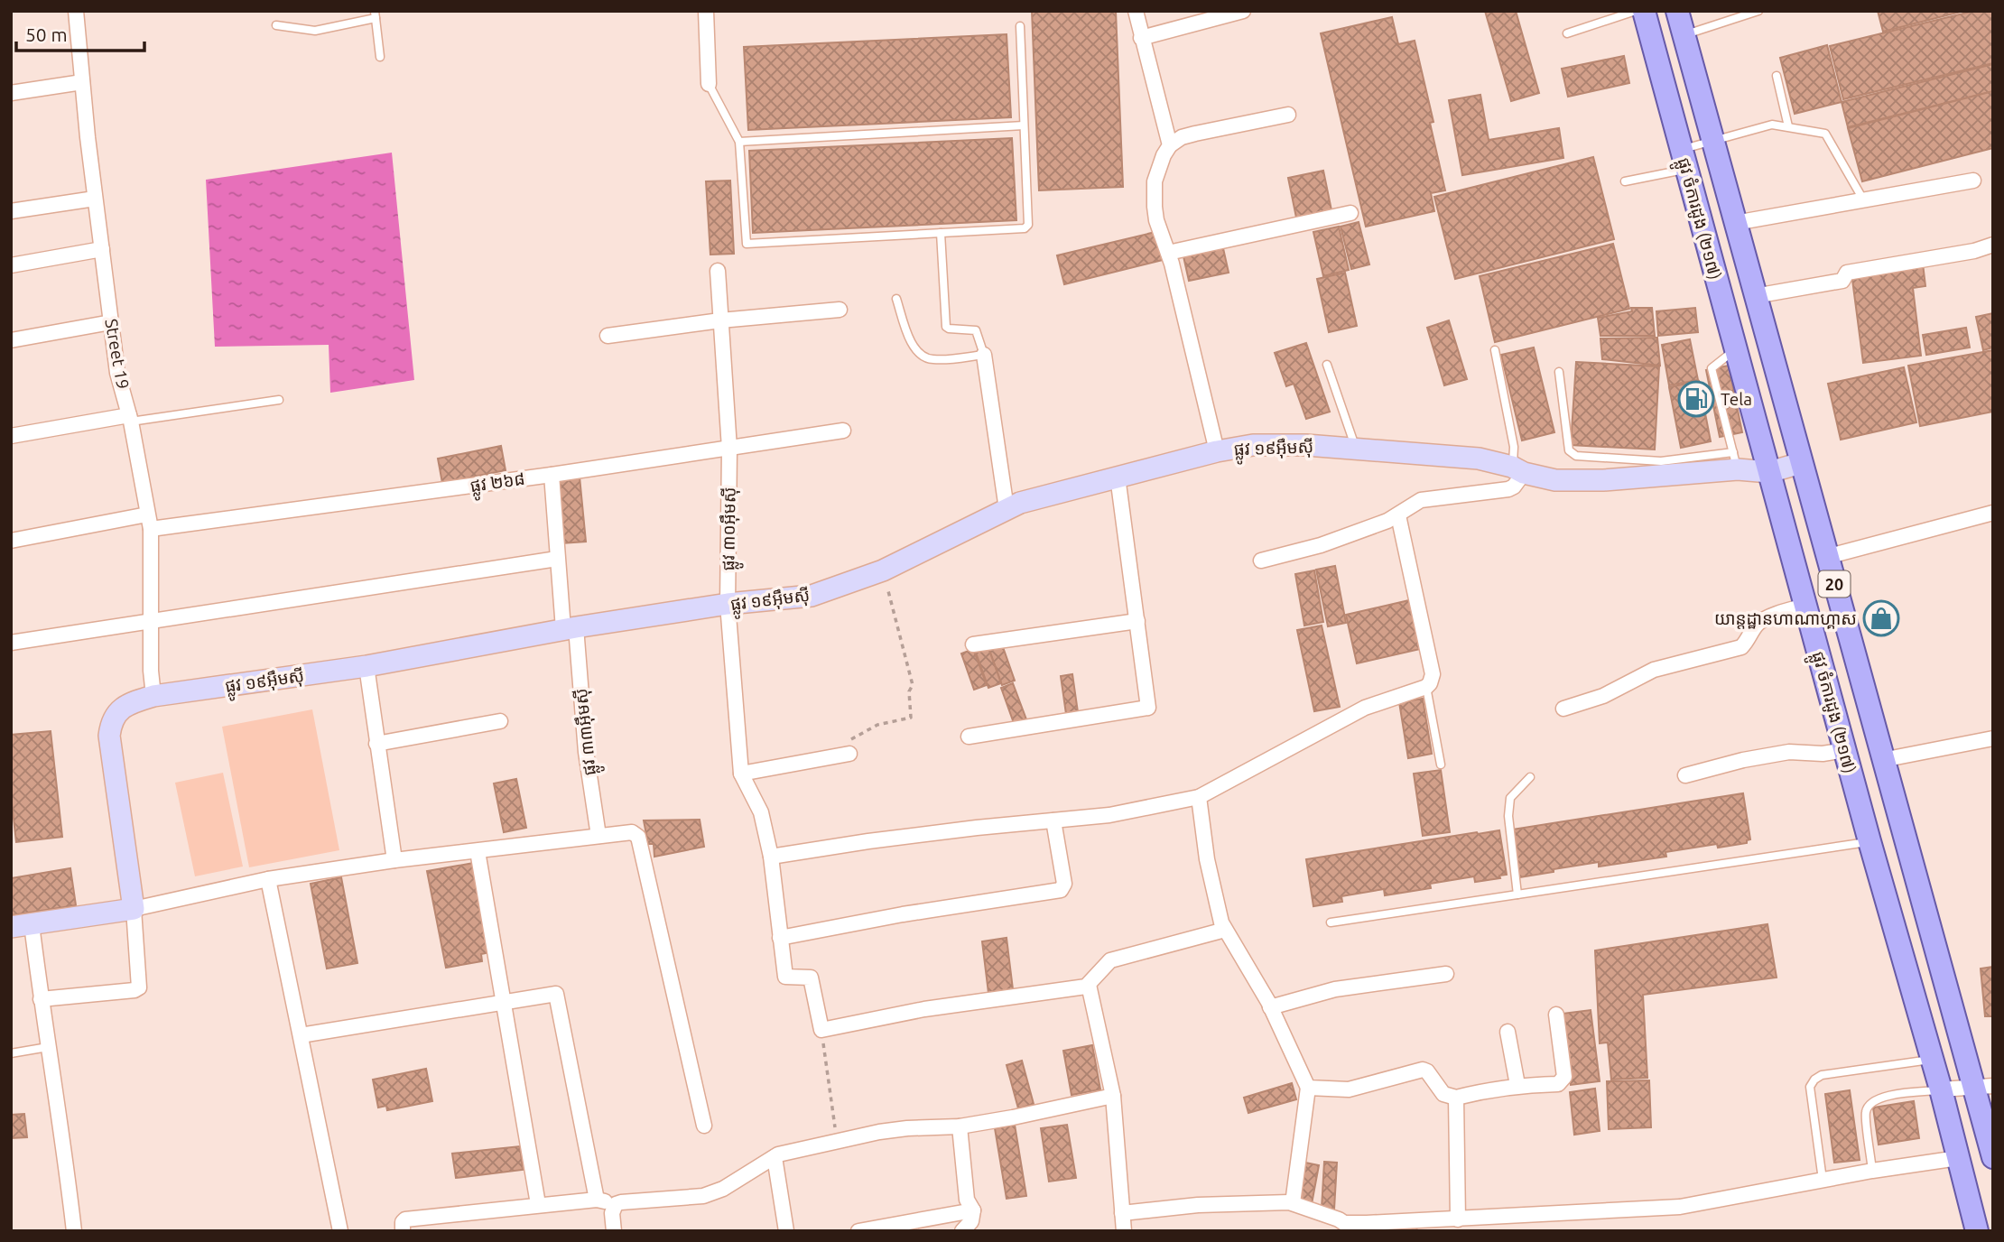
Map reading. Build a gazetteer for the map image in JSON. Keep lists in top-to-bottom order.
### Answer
{
  "streets": {
    "main road": ["ផ្លូវ ចំការដូង (២១៧)", "20"],
    "street": [
      "Street 19",
      "ផ្លូវ ១៩អ៊ឹមស៊ី",
      "ផ្លូវ ២៦៨",
      "ផ្លូវ ៣០អ៊ឹមស៊ី",
      "ផ្លូវ ៣៣អ៊ឹមស៊ី"
    ]
  },
  "crossings": [
    ["ផ្លូវ ចំការដូង (២១៧)", "ផ្លូវ ១៩អ៊ឹមស៊ី"],
    ["Street 19", "ផ្លូវ ១៩អ៊ឹមស៊ី"],
    ["Street 19", "ផ្លូវ ២៦៨"],
    ["ផ្លូវ ១៩អ៊ឹមស៊ី", "ផ្លូវ ៣០អ៊ឹមស៊ី"],
    ["ផ្លូវ ១៩អ៊ឹមស៊ី", "ផ្លូវ ៣៣អ៊ឹមស៊ី"],
    ["ផ្លូវ ២៦៨", "ផ្លូវ ៣០អ៊ឹមស៊ី"],
    ["ផ្លូវ ២៦៨", "ផ្លូវ ៣៣អ៊ឹមស៊ី"]
  ],
  "places": {
    "fuel station": ["Tela"],
    "shop": ["យាន្ដដ្ឋានហាណាហ្គាស"]
  },
  "scale_bar": "50 m"
}
